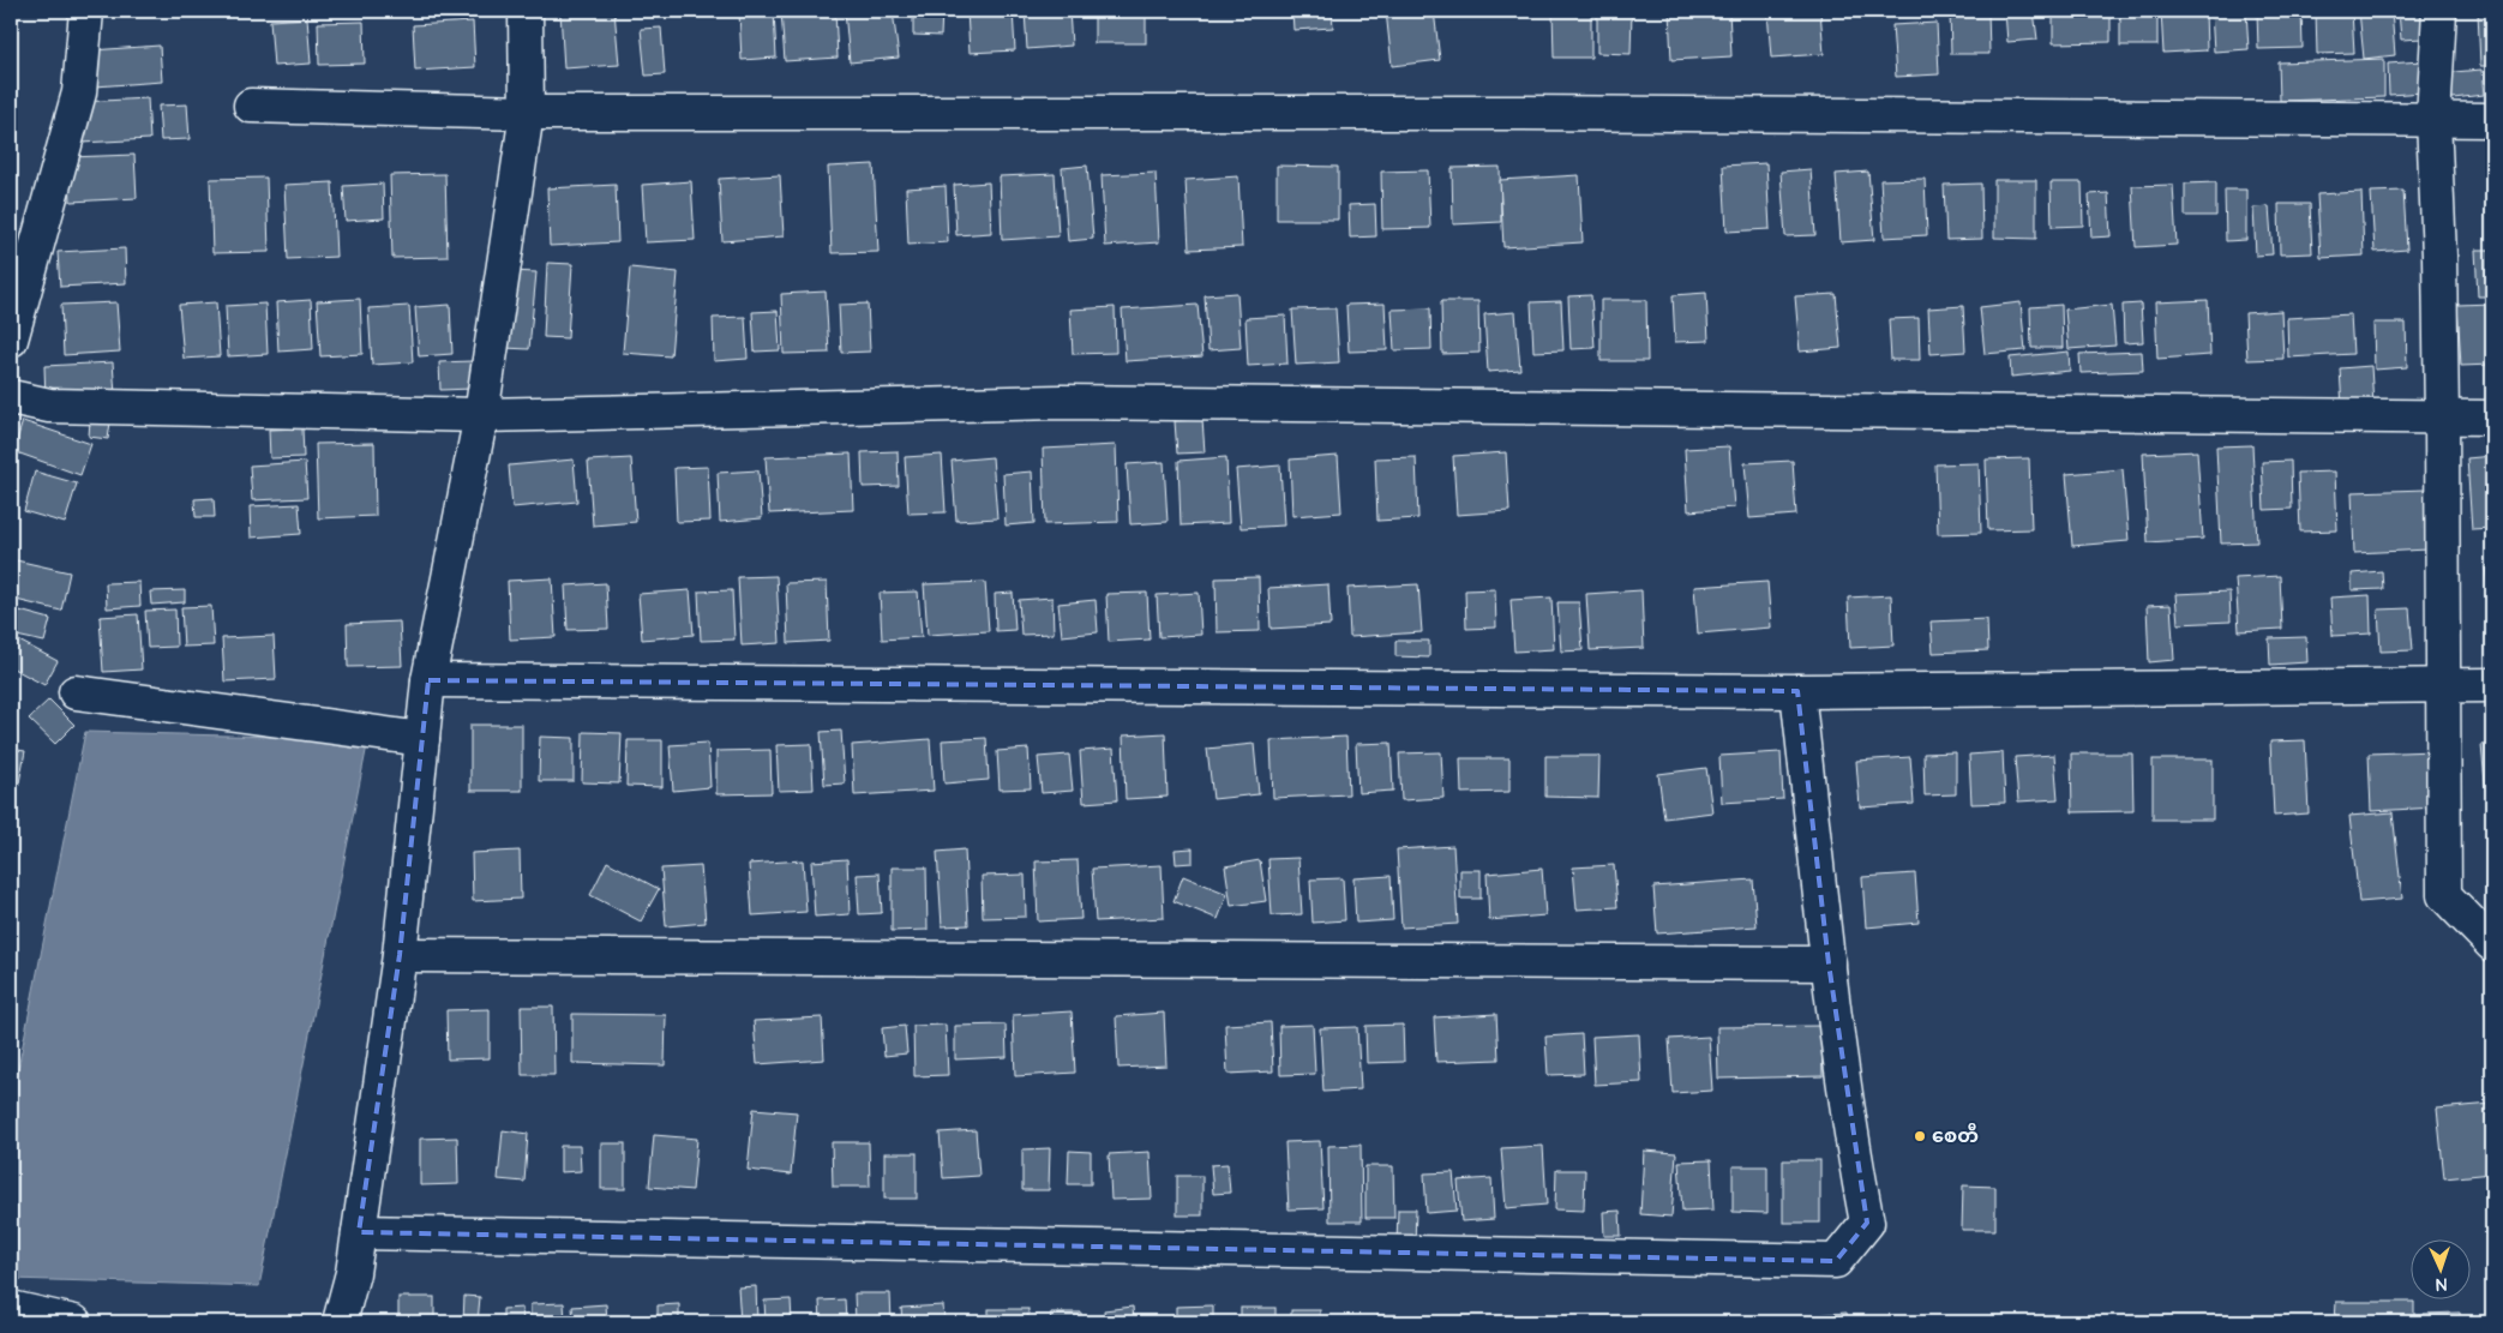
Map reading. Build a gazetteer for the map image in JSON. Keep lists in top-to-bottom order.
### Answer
{
  "places": ["စေတီ"],
  "north": "bottom"
}
